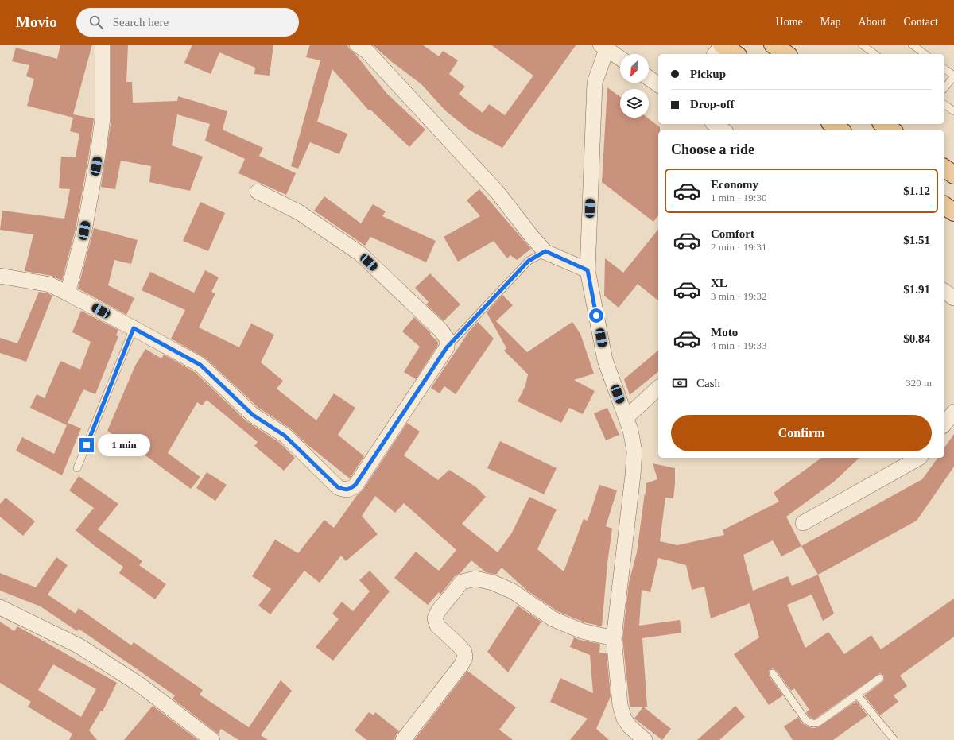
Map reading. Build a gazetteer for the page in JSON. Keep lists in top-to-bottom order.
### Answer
{
  "north": "bottom left",
  "page": {
    "header": "Movio",
    "search": "Search here",
    "nav": [
      "Home",
      "Map",
      "About",
      "Contact"
    ],
    "banner": ["Pickup", "Drop-off"],
    "heading": "Choose a ride",
    "list": [
      {
        "name": "Economy",
        "note": "1 min · 19:30",
        "value": "$1.12"
      },
      {
        "name": "Comfort",
        "note": "2 min · 19:31",
        "value": "$1.51"
      },
      {
        "name": "XL",
        "note": "3 min · 19:32",
        "value": "$1.91"
      },
      {
        "name": "Moto",
        "note": "4 min · 19:33",
        "value": "$0.84"
      }
    ],
    "pay": ["Cash", "320 m"],
    "buttons": "Confirm",
    "bubble": "1 min"
  }
}
